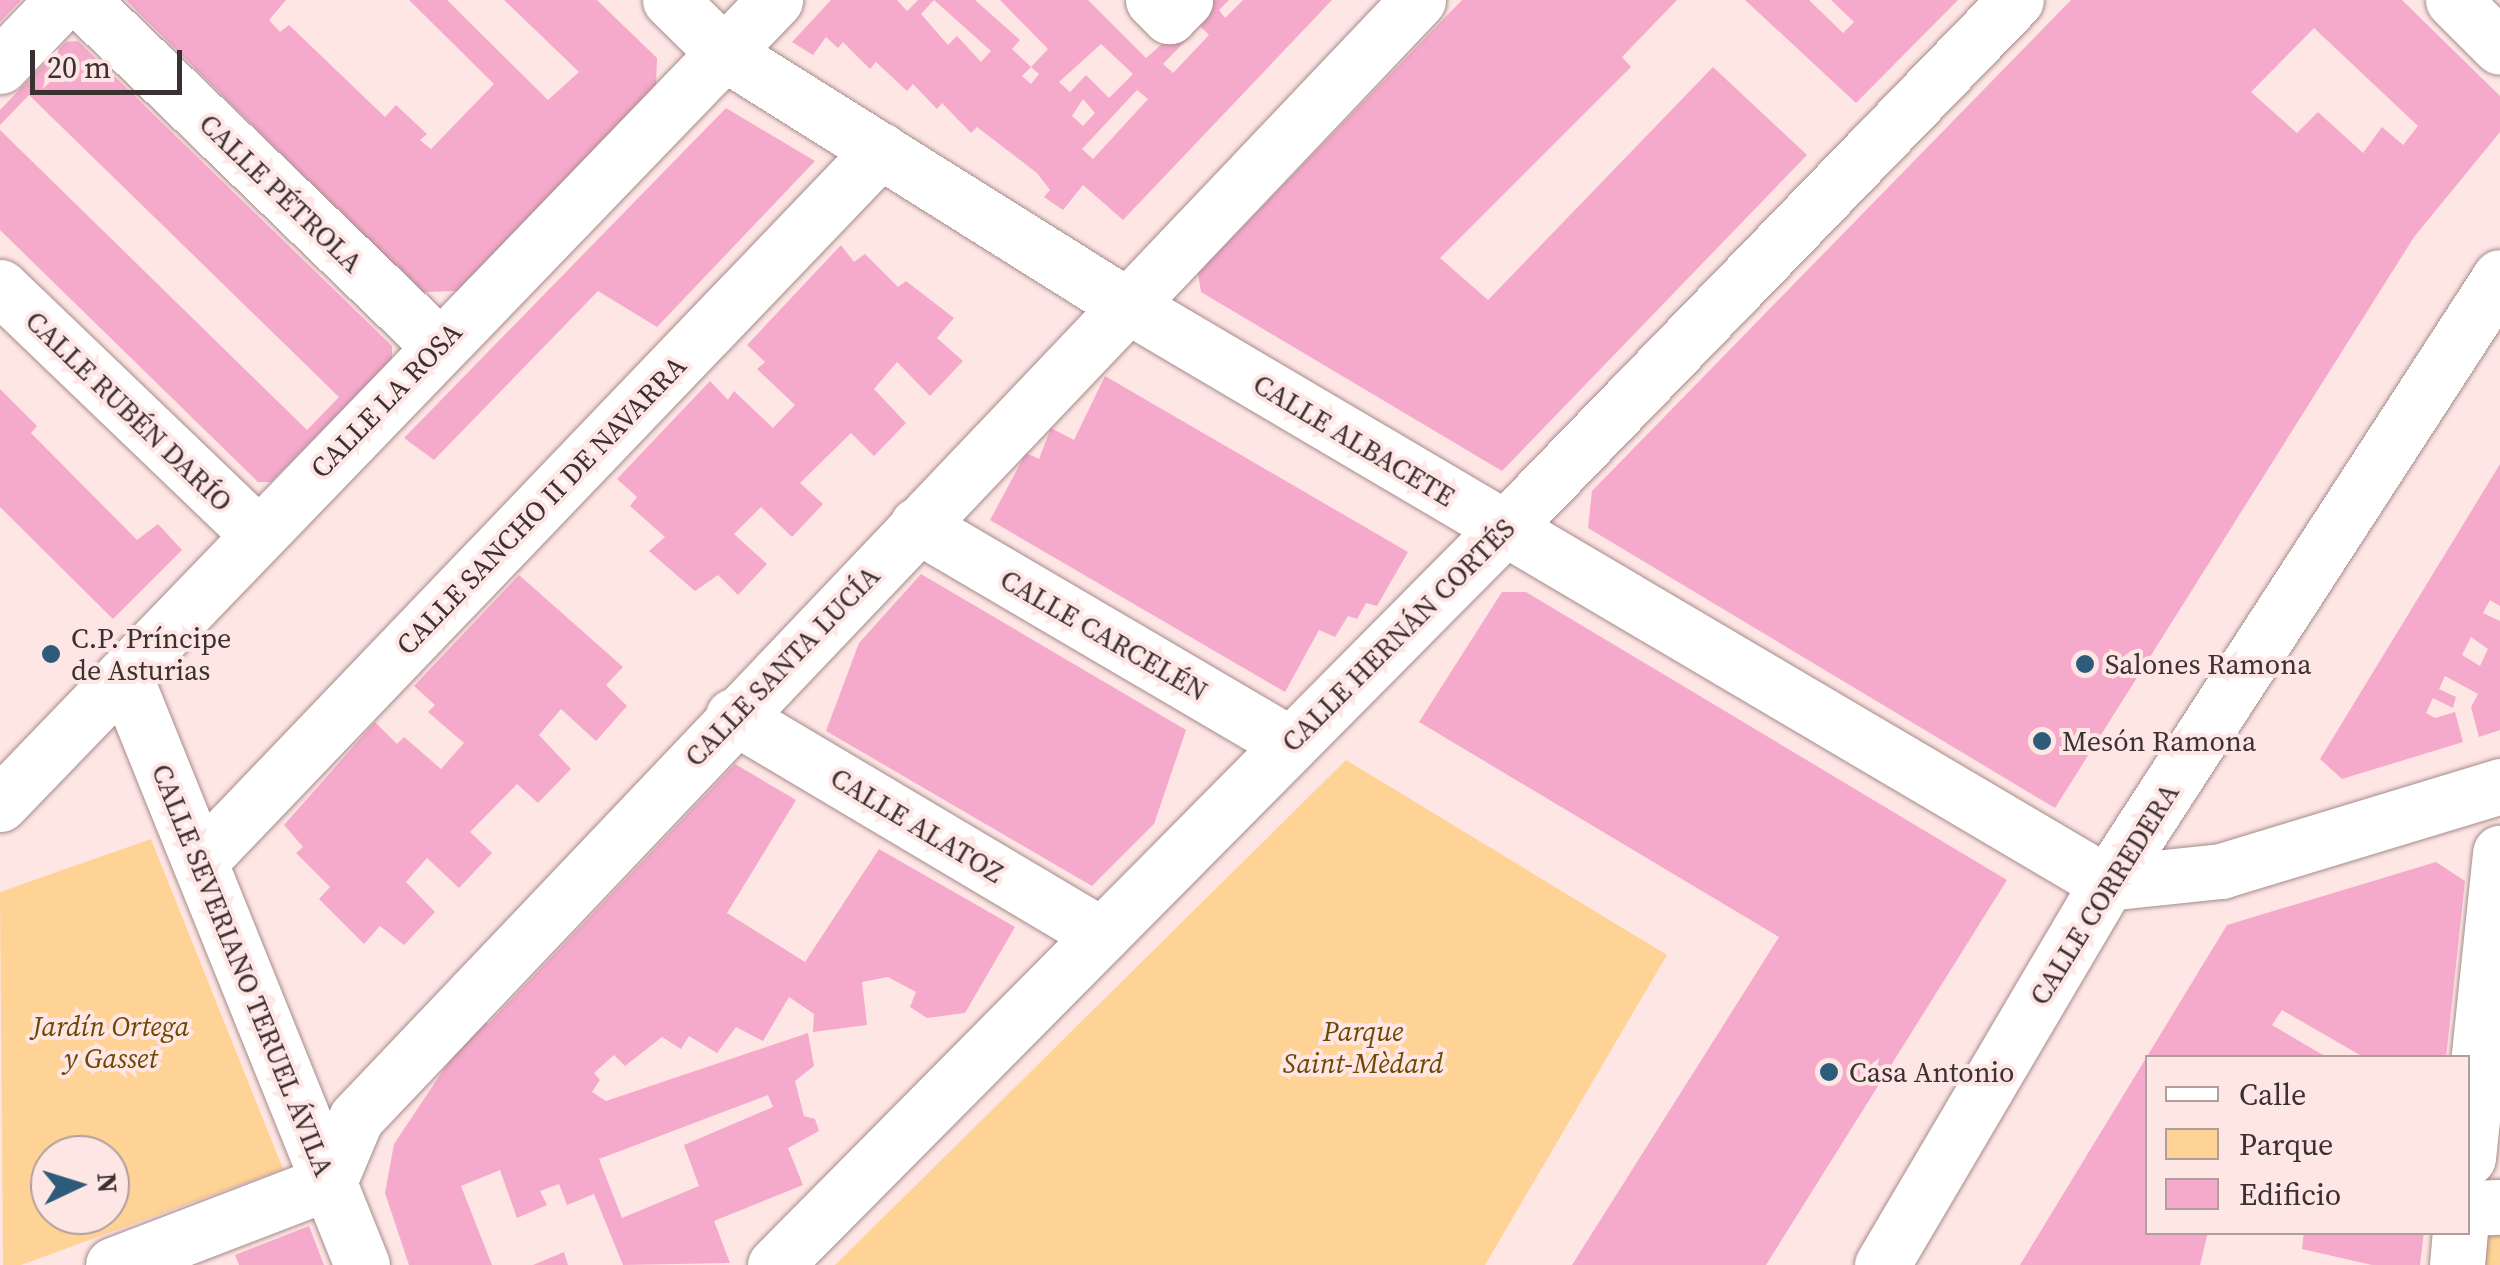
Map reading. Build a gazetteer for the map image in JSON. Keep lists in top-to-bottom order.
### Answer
{
  "streets": {
    "street": [
      "CALLE PÉTROLA",
      "CALLE LA ROSA",
      "CALLE RUBÉN DARÍO",
      "CALLE ALBACETE",
      "CALLE SANCHO II DE NAVARRA",
      "CALLE CARCELÉN",
      "CALLE HERNÁN CORTÉS",
      "CALLE SANTA LUCÍA",
      "CALLE ALATOZ",
      "CALLE CORREDERA",
      "CALLE SEVERIANO TERUEL ÁVILA"
    ]
  },
  "crossings": [
    ["CALLE PÉTROLA", "CALLE LA ROSA"],
    ["CALLE LA ROSA", "CALLE RUBÉN DARÍO"],
    ["CALLE LA ROSA", "CALLE ALBACETE"],
    ["CALLE LA ROSA", "CALLE SEVERIANO TERUEL ÁVILA"],
    ["CALLE ALBACETE", "CALLE SANCHO II DE NAVARRA"],
    ["CALLE ALBACETE", "CALLE HERNÁN CORTÉS"],
    ["CALLE ALBACETE", "CALLE SANTA LUCÍA"],
    ["CALLE ALBACETE", "CALLE CORREDERA"],
    ["CALLE SANCHO II DE NAVARRA", "CALLE SEVERIANO TERUEL ÁVILA"],
    ["CALLE CARCELÉN", "CALLE HERNÁN CORTÉS"],
    ["CALLE CARCELÉN", "CALLE SANTA LUCÍA"],
    ["CALLE HERNÁN CORTÉS", "CALLE ALATOZ"],
    ["CALLE SANTA LUCÍA", "CALLE ALATOZ"],
    ["CALLE SANTA LUCÍA", "CALLE SEVERIANO TERUEL ÁVILA"]
  ],
  "parks": ["Jardín Ortega y Gasset", "Parque Saint-Mèdard"],
  "places": [
    "C.P. Príncipe de Asturias",
    "Salones Ramona",
    "Mesón Ramona",
    "Casa Antonio"
  ],
  "legend": ["Calle", "Parque", "Edificio"],
  "scale_bar": "20 m",
  "north": "right"
}
